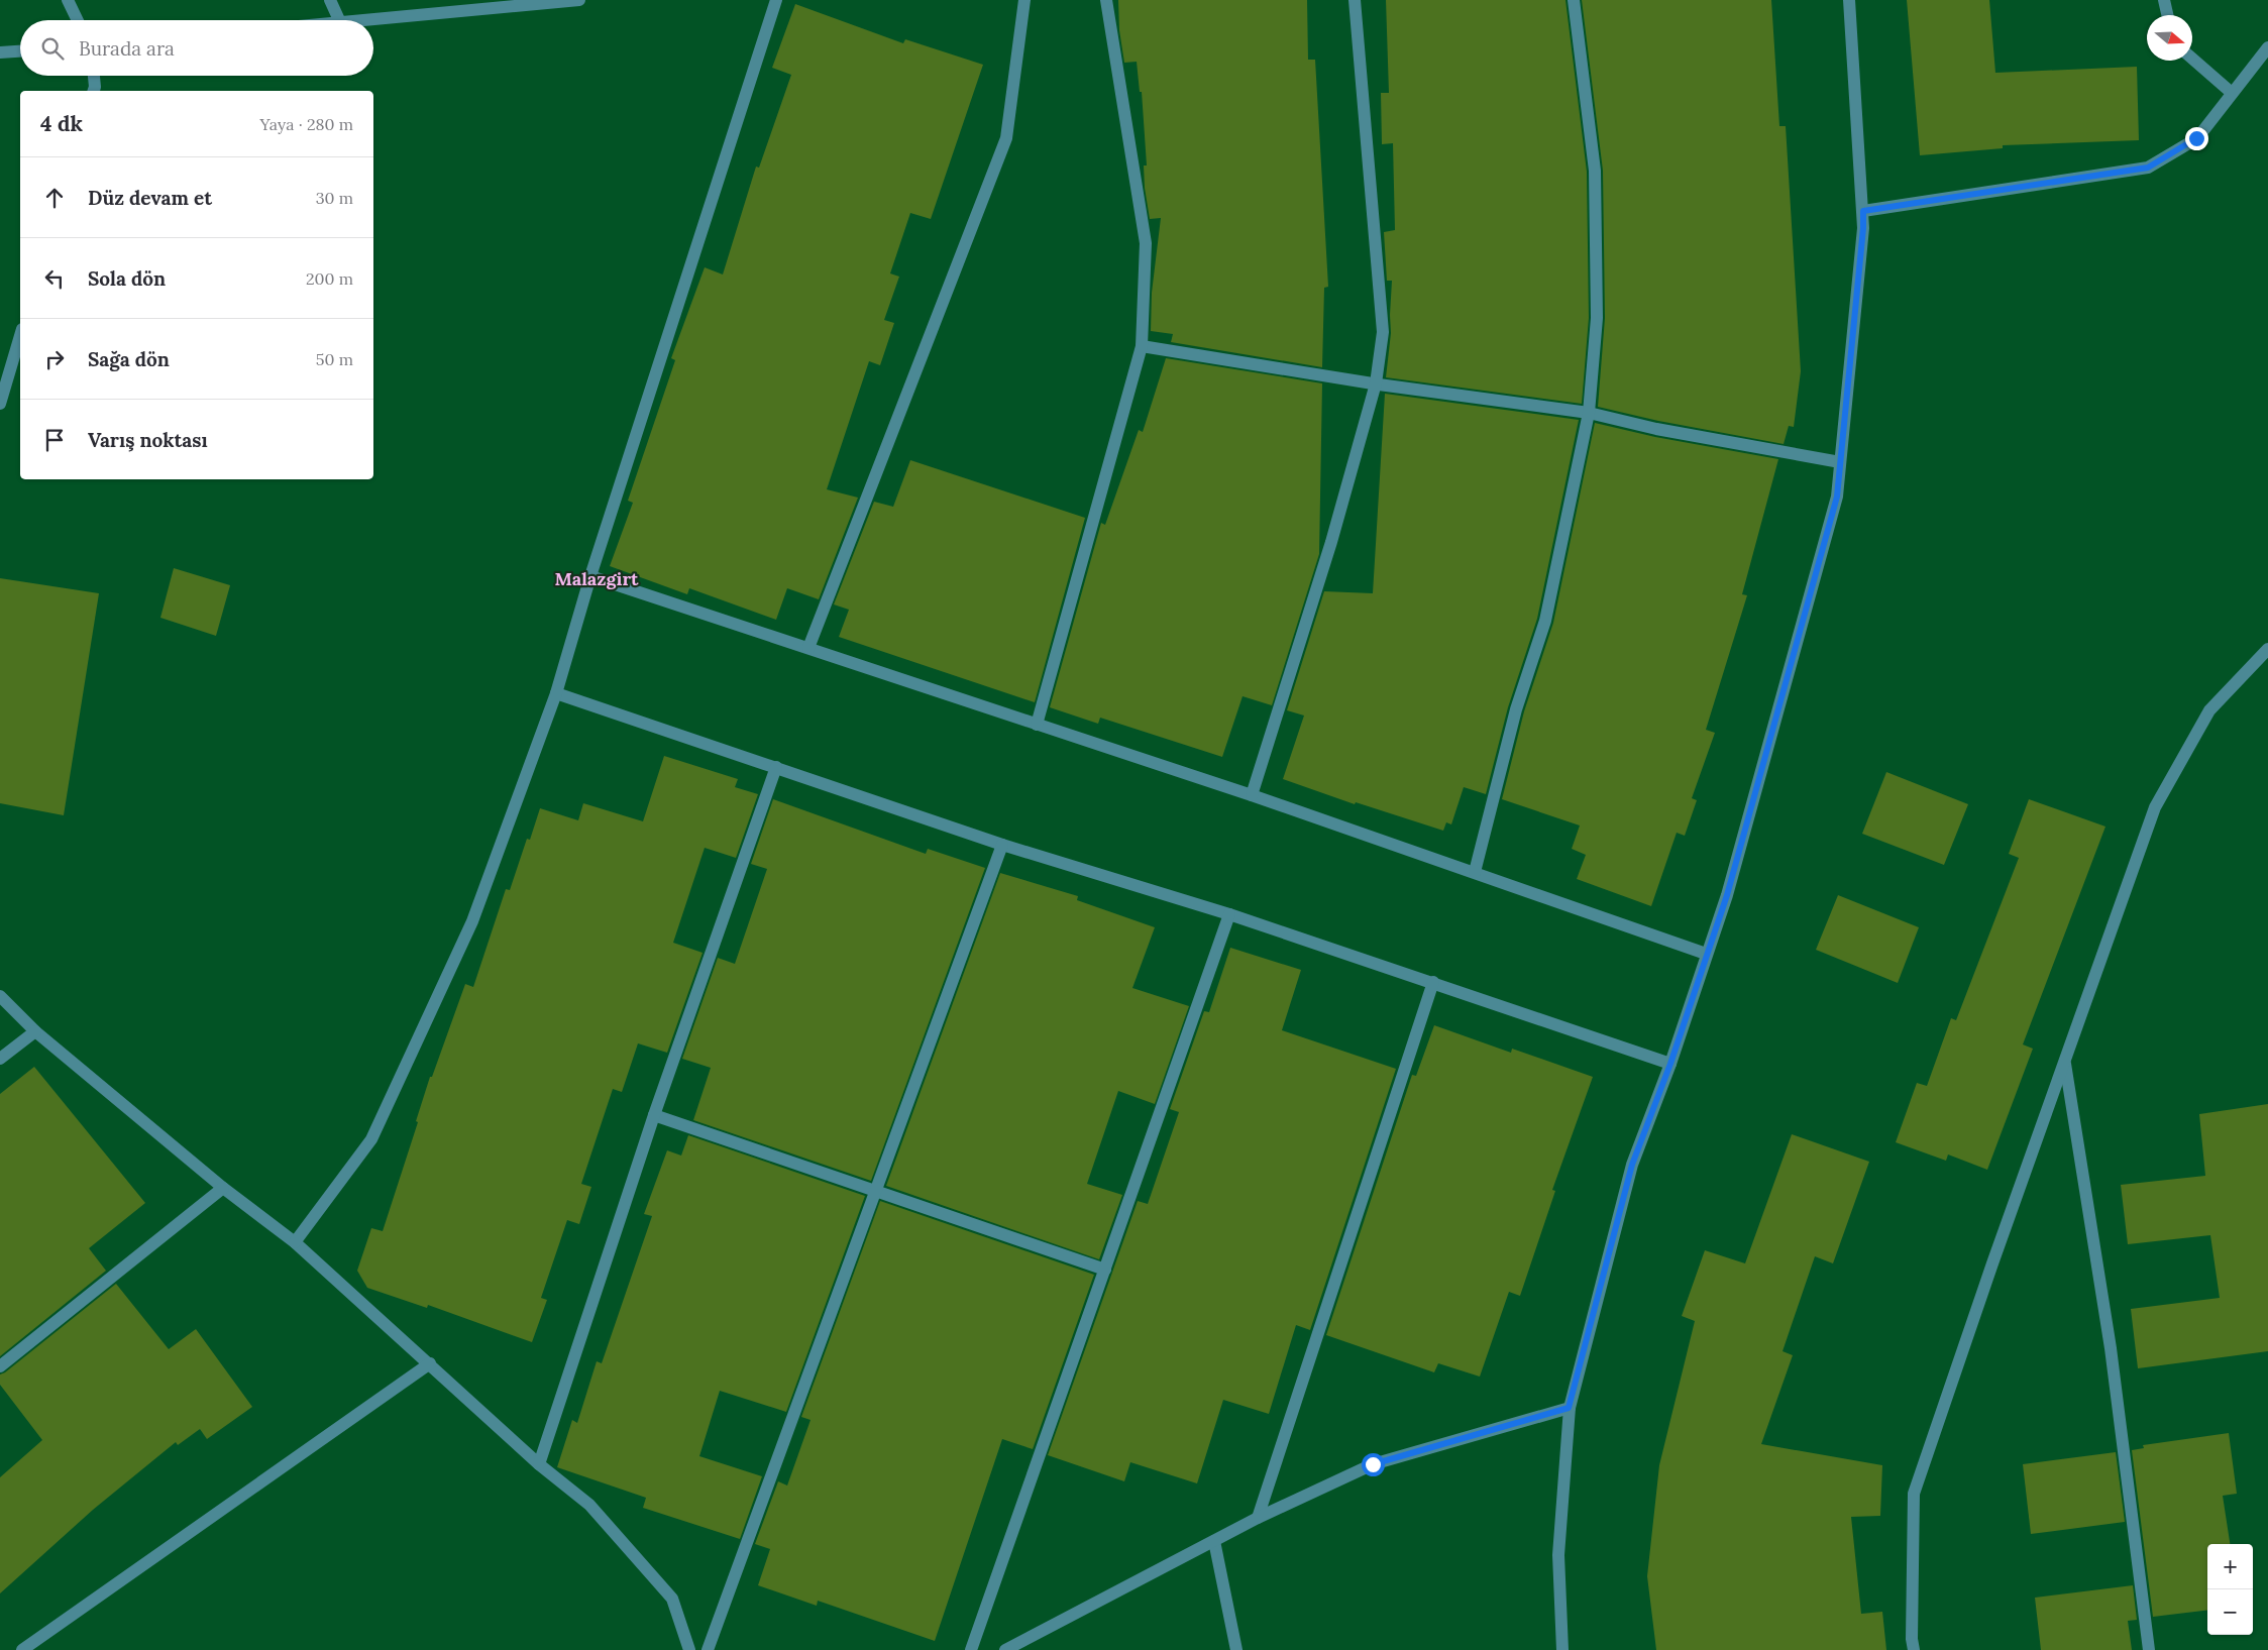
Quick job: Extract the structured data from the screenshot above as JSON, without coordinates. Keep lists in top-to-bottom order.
{
  "districts": ["Malazgirt"],
  "north": "right",
  "page": {
    "search": "Burada ara",
    "heading": ["4 dk", "Yaya · 280 m"],
    "list": [
      ["Düz devam et", "30 m"],
      ["Sola dön", "200 m"],
      ["Sağa dön", "50 m"],
      "Varış noktası"
    ],
    "map_buttons": ["+", "−"]
  }
}
